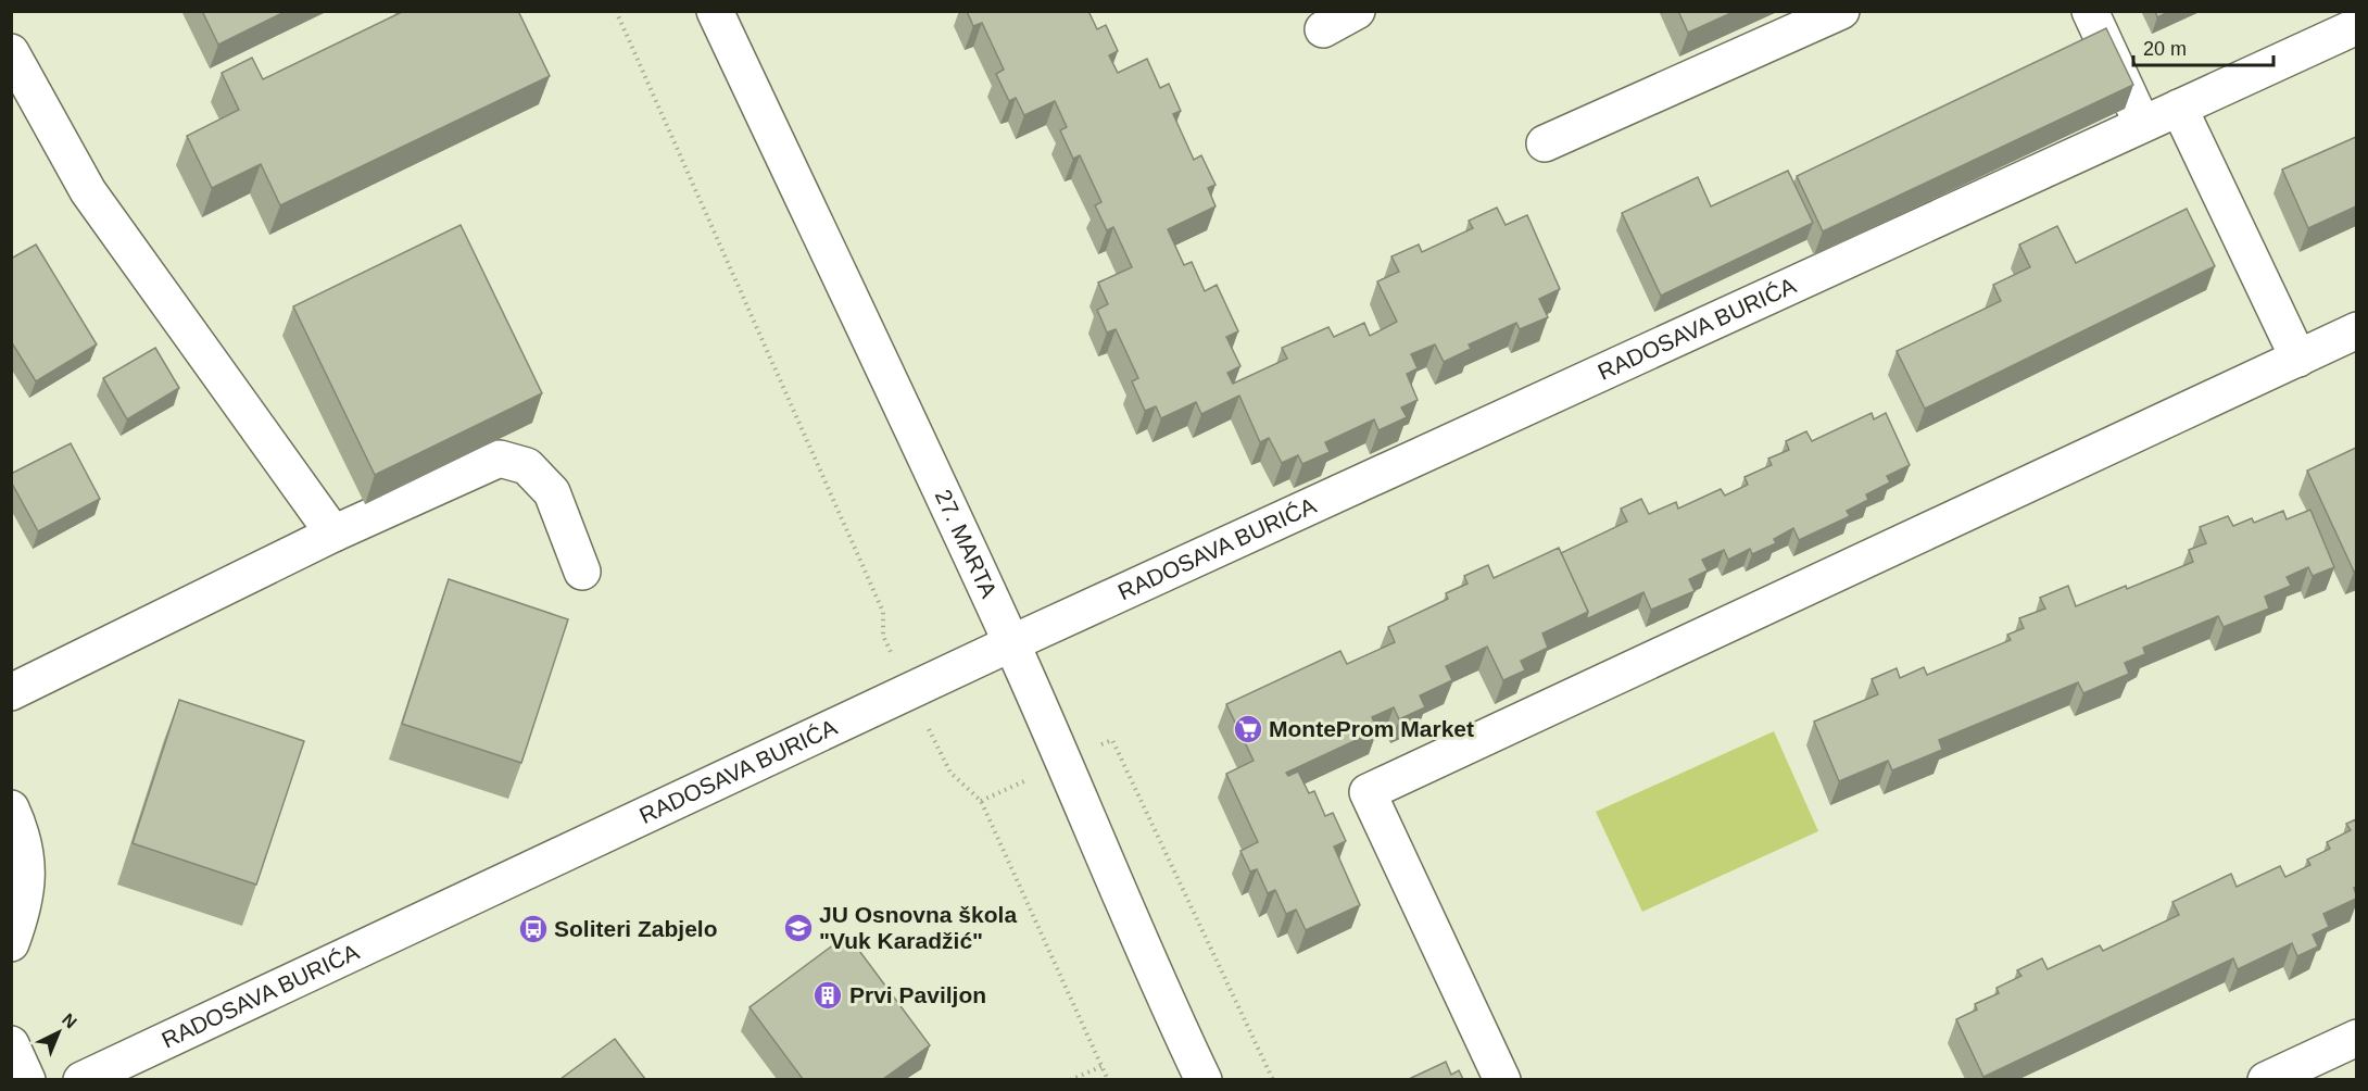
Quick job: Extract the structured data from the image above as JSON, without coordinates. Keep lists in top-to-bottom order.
{
  "streets": {
    "street": ["RADOSAVA BURIĆA", "27. MARTA"]
  },
  "crossings": [
    ["RADOSAVA BURIĆA", "27. MARTA"]
  ],
  "places": {
    "supermarket": ["MonteProm Market"],
    "school or university": ["JU Osnovna škola \"Vuk Karadžić\""],
    "bus stop": ["Soliteri Zabjelo"],
    "building": ["Prvi Paviljon"]
  },
  "scale_bar": "20 m",
  "north": "top right"
}
